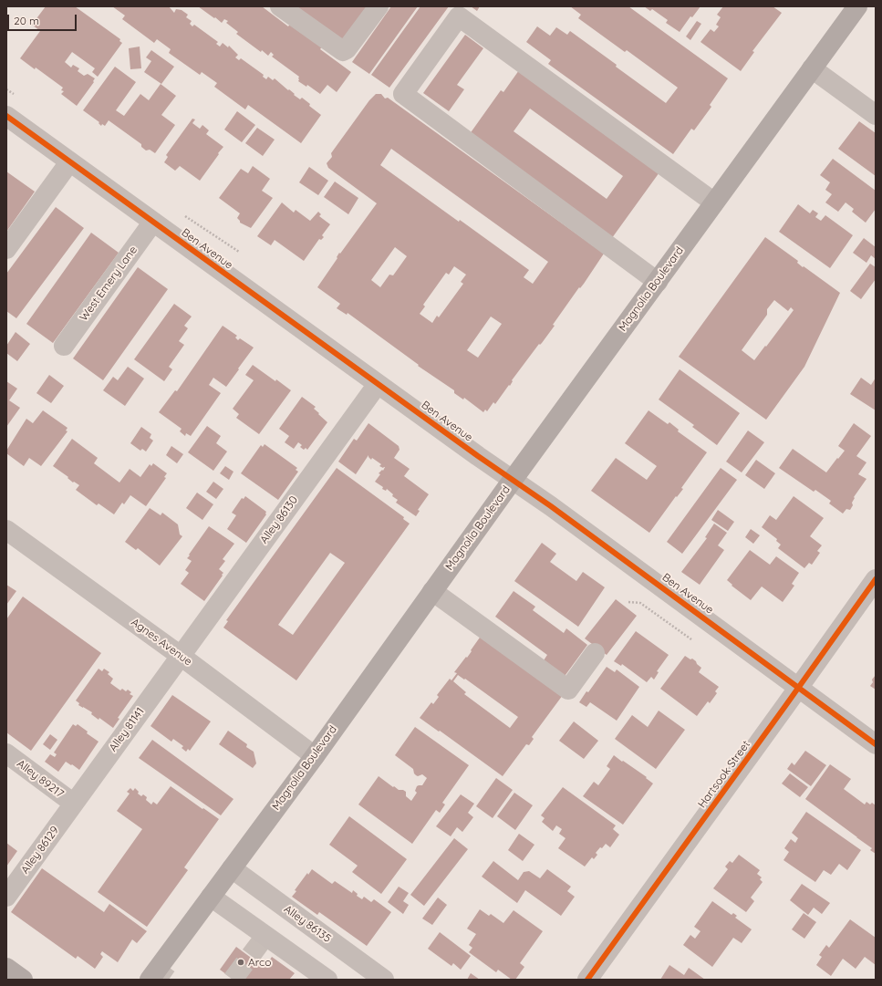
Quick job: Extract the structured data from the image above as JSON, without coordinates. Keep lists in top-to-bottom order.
{
  "streets": {
    "main road": ["Magnolia Boulevard"],
    "street": [
      "Ben Avenue",
      "West Emery Lane",
      "Alley 86130",
      "Agnes Avenue",
      "Alley 81141",
      "Hartsook Street",
      "Alley 89217",
      "Alley 86129",
      "Alley 86135"
    ]
  },
  "crossings": [
    ["Ben Avenue", "West Emery Lane"],
    ["Ben Avenue", "Magnolia Boulevard"],
    ["Ben Avenue", "Alley 86130"],
    ["Ben Avenue", "Hartsook Street"],
    ["Magnolia Boulevard", "Agnes Avenue"],
    ["Magnolia Boulevard", "Alley 86135"],
    ["Alley 86130", "Agnes Avenue"],
    ["Alley 86130", "Alley 81141"],
    ["Agnes Avenue", "Alley 81141"],
    ["Alley 81141", "Alley 89217"],
    ["Alley 81141", "Alley 86129"],
    ["Alley 89217", "Alley 86129"]
  ],
  "places": ["Arco"],
  "scale_bar": "20 m"
}
